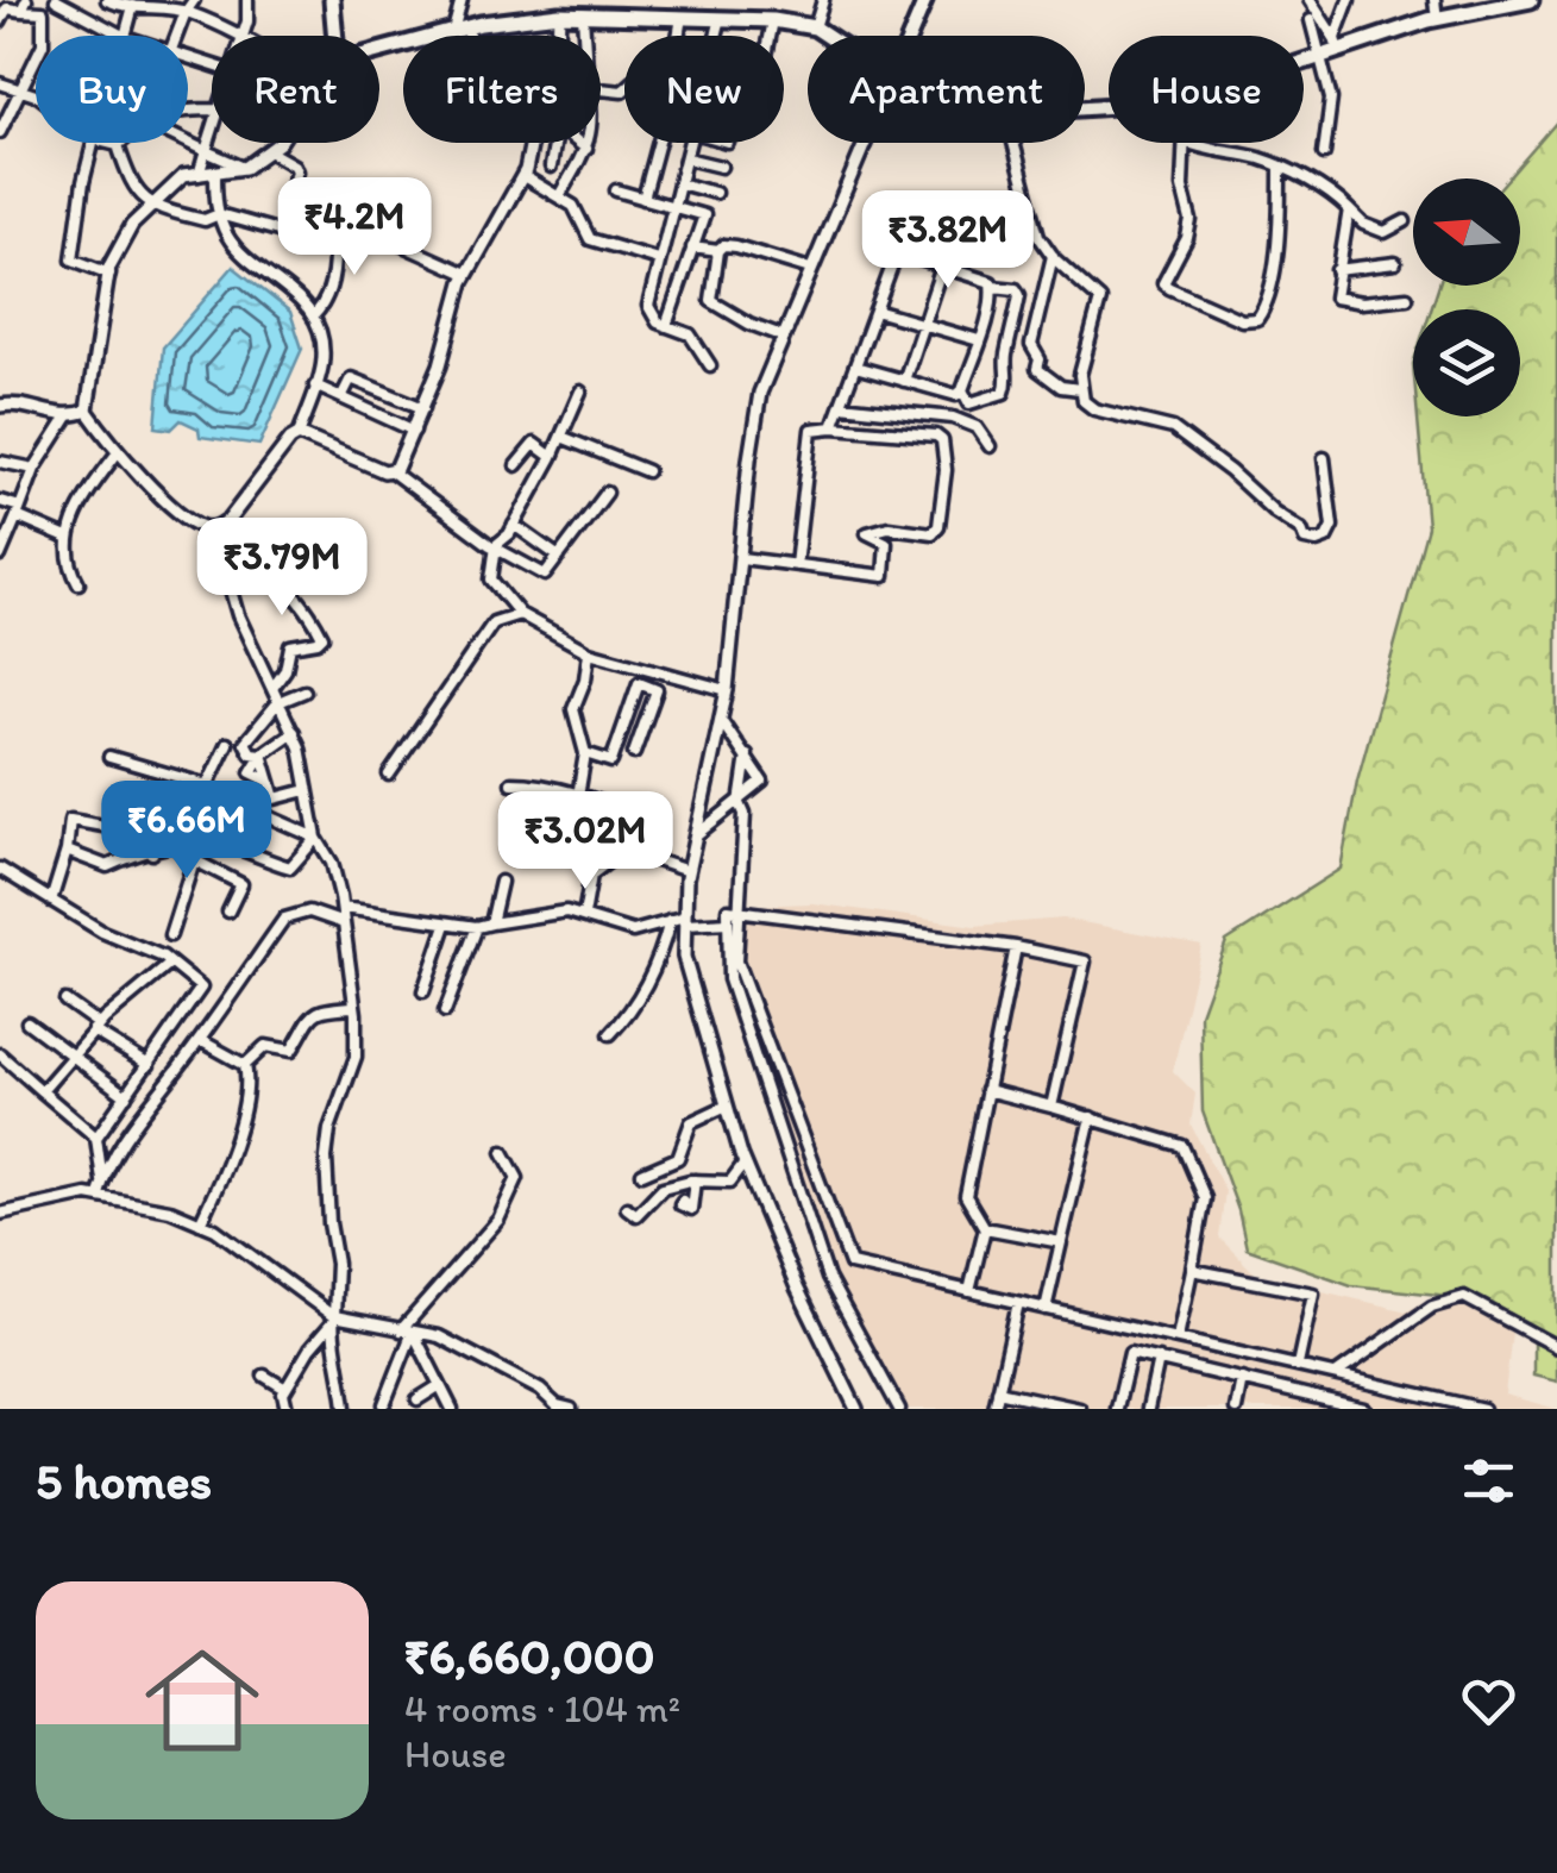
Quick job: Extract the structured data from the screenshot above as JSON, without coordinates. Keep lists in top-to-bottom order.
{
  "north": "left",
  "page": {
    "chip": [
      "Buy",
      "Rent",
      "Filters",
      "New",
      "Apartment",
      "House"
    ],
    "price": [
      "₹4.2M",
      "₹3.82M",
      "₹3.79M",
      "₹6.66M",
      "₹3.02M"
    ],
    "heading": "5 homes",
    "list": [
      {
        "name": "₹6,660,000",
        "note": "4 rooms · 104 m² · House"
      }
    ]
  }
}
